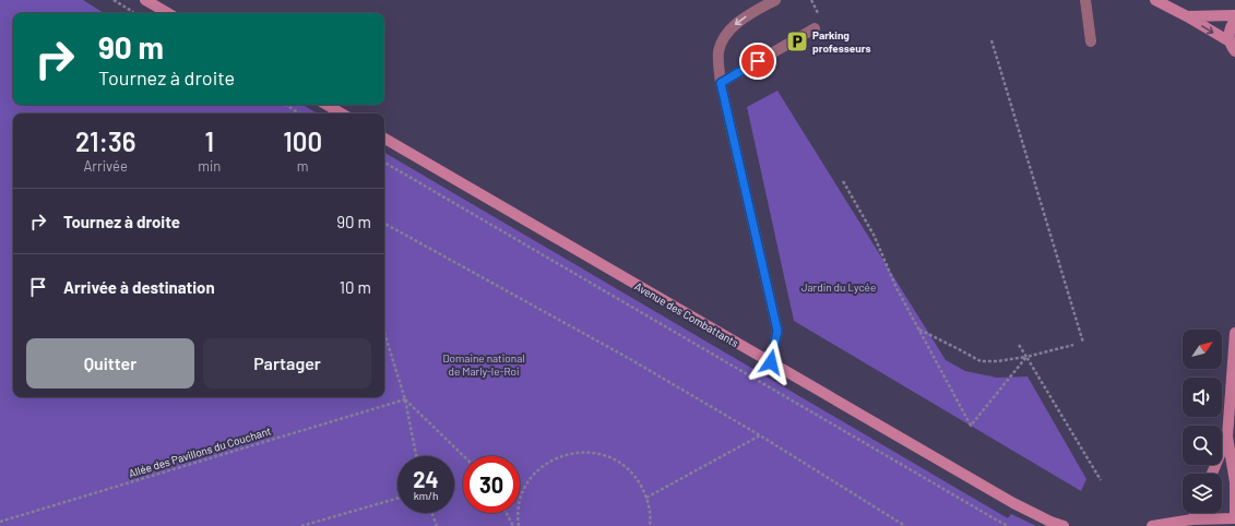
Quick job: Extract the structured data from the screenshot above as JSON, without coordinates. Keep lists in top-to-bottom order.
{
  "streets": {
    "main road": ["Avenue des Combattants"],
    "path": ["Allée des Pavillons du Couchant"]
  },
  "parks": ["Jardin du Lycée", "Domaine national de Marly-le-Roi"],
  "places": {
    "parking": ["Parking professeurs"]
  },
  "north": "top right",
  "page": {
    "turn": ["90 m", "Tournez à droite"],
    "eta": [
      "21:36",
      "Arrivée",
      "1",
      "min",
      "100",
      "m"
    ],
    "list": [
      {
        "name": "Tournez à droite",
        "value": "90 m"
      },
      {
        "name": "Arrivée à destination",
        "value": "10 m"
      }
    ],
    "buttons": ["Quitter", "Partager"],
    "speed": "24 km/h",
    "limit": "30"
  }
}
